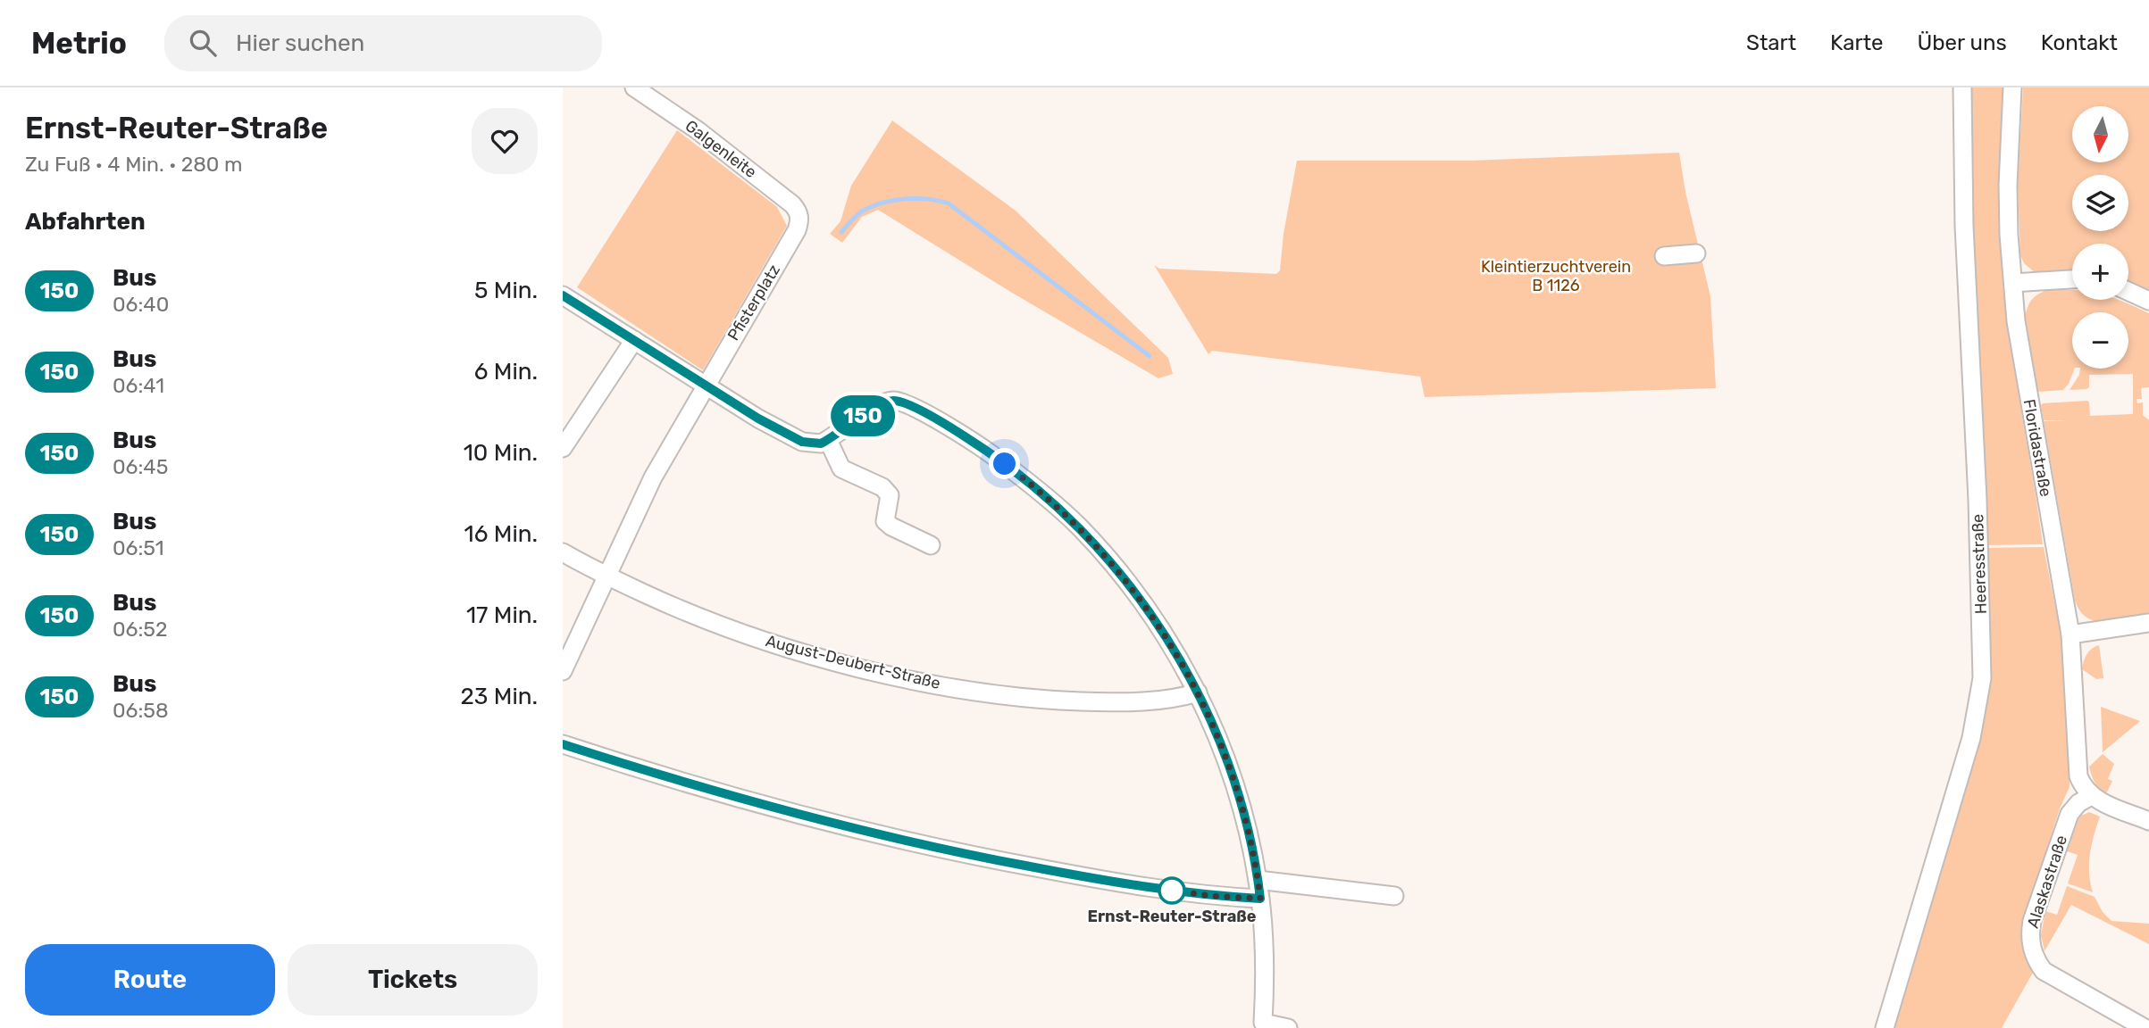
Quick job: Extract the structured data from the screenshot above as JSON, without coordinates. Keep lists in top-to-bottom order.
{
  "streets": {
    "street": [
      "Galgenleite",
      "Pfisterplatz",
      "Floridastraße",
      "Heeresstraße",
      "August-Deubert-Straße",
      "Alaskastraße"
    ]
  },
  "crossings": [
    ["Galgenleite", "Pfisterplatz"],
    ["Pfisterplatz", "August-Deubert-Straße"],
    ["Floridastraße", "Alaskastraße"]
  ],
  "parks": ["Kleintierzuchtverein B 1126"],
  "places": ["Ernst-Reuter-Straße"],
  "lines": ["bus line 150"],
  "north": "bottom",
  "page": {
    "header": "Metrio",
    "search": "Hier suchen",
    "nav": [
      "Start",
      "Karte",
      "Über uns",
      "Kontakt"
    ],
    "heading": [
      ["Ernst-Reuter-Straße", "Zu Fuß · 4 Min. · 280 m"],
      "Abfahrten"
    ],
    "on_map": "150",
    "map_buttons": ["+", "−"],
    "list": [
      {
        "mark": "150",
        "name": "Bus",
        "note": "06:40",
        "value": "5 Min."
      },
      {
        "mark": "150",
        "name": "Bus",
        "note": "06:41",
        "value": "6 Min."
      },
      {
        "mark": "150",
        "name": "Bus",
        "note": "06:45",
        "value": "10 Min."
      },
      {
        "mark": "150",
        "name": "Bus",
        "note": "06:51",
        "value": "16 Min."
      },
      {
        "mark": "150",
        "name": "Bus",
        "note": "06:52",
        "value": "17 Min."
      },
      {
        "mark": "150",
        "name": "Bus",
        "note": "06:58",
        "value": "23 Min."
      }
    ],
    "buttons": ["Route", "Tickets"]
  }
}
